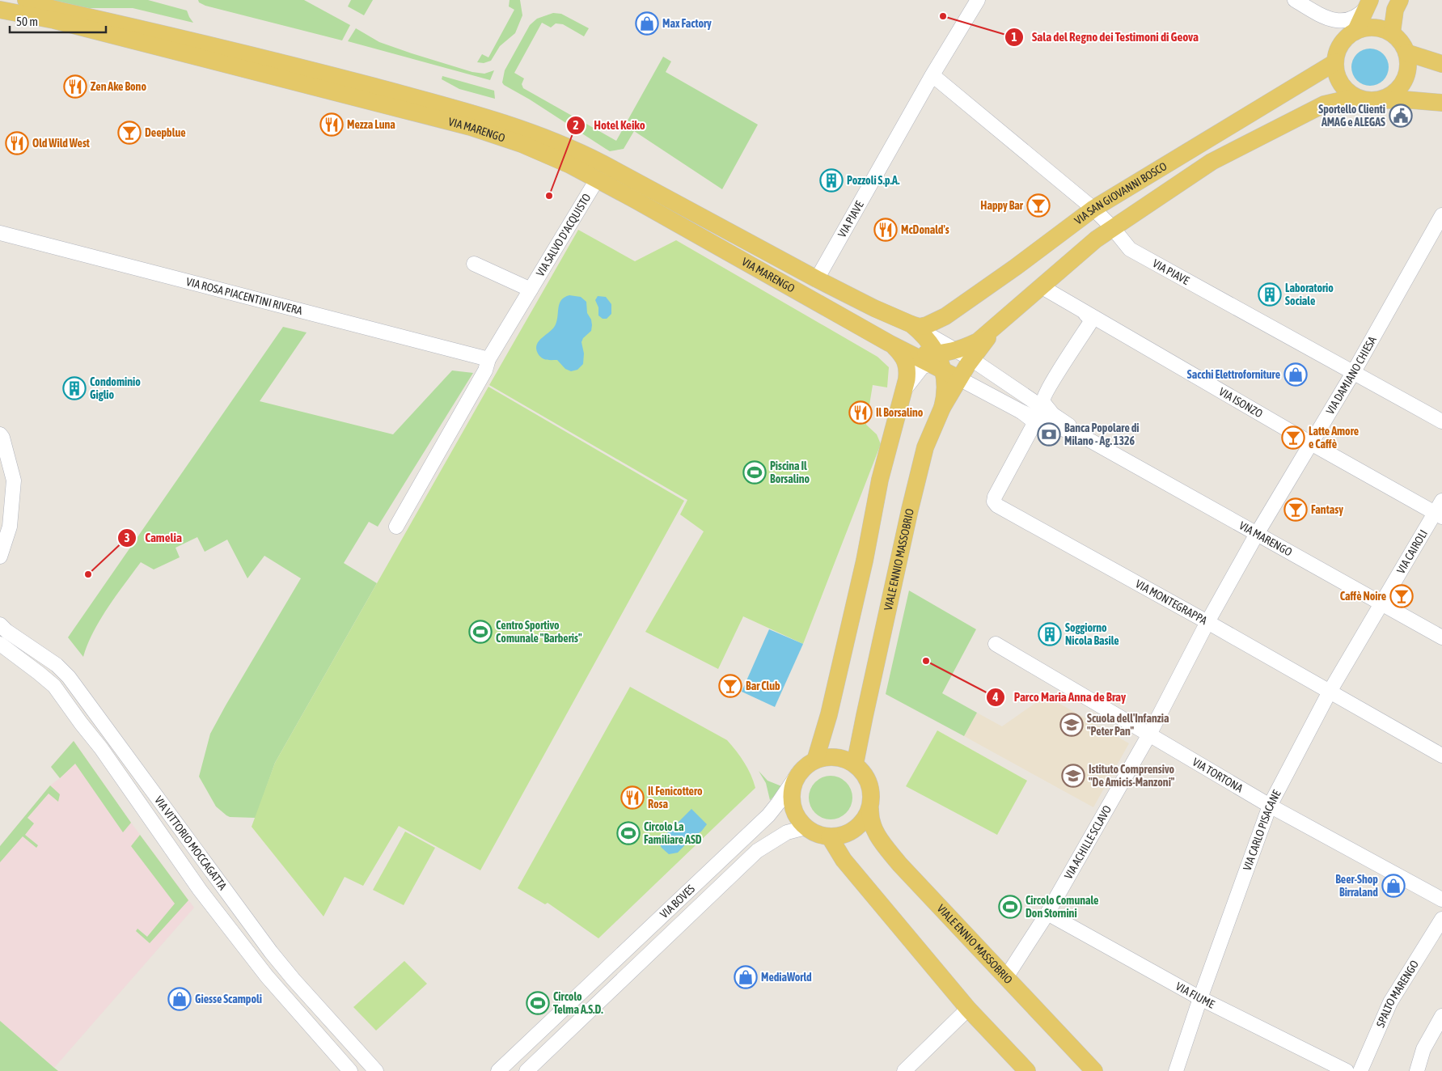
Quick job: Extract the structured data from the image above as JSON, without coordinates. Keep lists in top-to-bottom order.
{
  "streets": {
    "main road": ["VIA MARENGO", "VIA SAN GIOVANNI BOSCO", "VIALE ENNIO MASSOBRIO"],
    "street": [
      "VIA PIAVE",
      "VIA SALVO D'ACQUISTO",
      "VIA ROSA PIACENTINI RIVERA",
      "VIA DAMIANO CHIESA",
      "VIA ISONZO",
      "VIA CAIROLI",
      "VIA MONTEGRAPPA",
      "VIA TORTONA",
      "VIA CARLO PISACANE",
      "VIA ACHILLE SCLAVO",
      "VIA VITTORIO MOCCAGATTA",
      "VIA BOVES",
      "SPALTO MARENGO",
      "VIA FIUME"
    ]
  },
  "crossings": [
    ["VIA MARENGO", "VIA SALVO D'ACQUISTO"],
    ["VIA MARENGO", "VIA DAMIANO CHIESA"],
    ["VIA MARENGO", "VIA CAIROLI"],
    ["VIA MARENGO", "VIALE ENNIO MASSOBRIO"],
    ["VIA MARENGO", "VIA MONTEGRAPPA"],
    ["VIA MARENGO", "VIA CARLO PISACANE"],
    ["VIA MARENGO", "VIA ACHILLE SCLAVO"],
    ["VIA SAN GIOVANNI BOSCO", "VIA PIAVE"],
    ["VIA PIAVE", "VIA DAMIANO CHIESA"],
    ["VIA SALVO D'ACQUISTO", "VIA ROSA PIACENTINI RIVERA"],
    ["VIA DAMIANO CHIESA", "VIA ISONZO"],
    ["VIA DAMIANO CHIESA", "VIA ACHILLE SCLAVO"],
    ["VIA ISONZO", "VIA CAIROLI"],
    ["VIA CAIROLI", "VIA CARLO PISACANE"],
    ["VIALE ENNIO MASSOBRIO", "VIA ACHILLE SCLAVO"],
    ["VIALE ENNIO MASSOBRIO", "VIA BOVES"],
    ["VIA MONTEGRAPPA", "VIA CARLO PISACANE"],
    ["VIA MONTEGRAPPA", "VIA ACHILLE SCLAVO"],
    ["VIA TORTONA", "VIA CARLO PISACANE"],
    ["VIA TORTONA", "VIA ACHILLE SCLAVO"],
    ["VIA CARLO PISACANE", "VIA FIUME"],
    ["VIA ACHILLE SCLAVO", "VIA FIUME"]
  ],
  "places": {
    "other": [
      "Sala del Regno dei Testimoni di Geova",
      "Hotel Keiko",
      "Camelia",
      "Parco Maria Anna de Bray"
    ],
    "shop": [
      "Max Factory",
      "Sacchi Elettroforniture",
      "Beer-Shop Birraland",
      "MediaWorld",
      "Giesse Scampoli"
    ],
    "restaurant": [
      "Zen Ake Bono",
      "Mezza Luna",
      "Old Wild West",
      "McDonald's",
      "Il Borsalino",
      "Il Fenicottero Rosa"
    ],
    "public building": ["Sportello Clienti AMAG e ALEGAS"],
    "bar": [
      "Deepblue",
      "Happy Bar",
      "Latte Amore e Caffè",
      "Fantasy",
      "Caffè Noire",
      "Bar Club"
    ],
    "building": [
      "Pozzoli S.p.A.",
      "Laboratorio Sociale",
      "Condominio Giglio",
      "Soggiorno Nicola Basile"
    ],
    "bank": ["Banca Popolare di Milano - Ag. 1326"],
    "sports": [
      "Piscina Il Borsalino",
      "Centro Sportivo Comunale \"Barberis\"",
      "Circolo La Familiare ASD",
      "Circolo Comunale Don Stornini",
      "Circolo Telma A.S.D."
    ],
    "school or university": ["Scuola dell'Infanzia \"Peter Pan\"", "Istituto Comprensivo \"De Amicis-Manzoni\""]
  },
  "scale_bar": "50 m"
}
